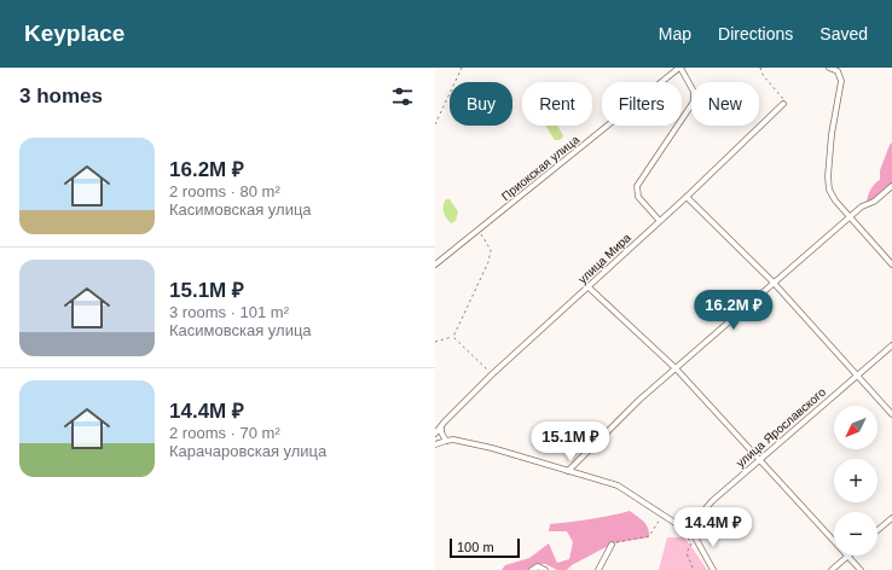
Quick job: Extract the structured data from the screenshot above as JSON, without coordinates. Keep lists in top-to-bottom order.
{
  "streets": {
    "street": ["Приокская улица", "улица Мира", "улица Ярославского"]
  },
  "scale_bar": "100 m",
  "north": "bottom left",
  "page": {
    "header": "Keyplace",
    "nav": ["Map", "Directions", "Saved"],
    "heading": "3 homes",
    "chip": [
      "Buy",
      "Rent",
      "Filters",
      "New"
    ],
    "list": [
      {
        "name": "16.2M ₽",
        "note": "2 rooms · 80 m² · Касимовская улица"
      },
      {
        "name": "15.1M ₽",
        "note": "3 rooms · 101 m² · Касимовская улица"
      },
      {
        "name": "14.4M ₽",
        "note": "2 rooms · 70 m² · Карачаровская улица"
      }
    ],
    "price": ["16.2M ₽", "15.1M ₽", "14.4M ₽"],
    "map_buttons": ["+", "−"],
    "scale": "100 m"
  }
}
